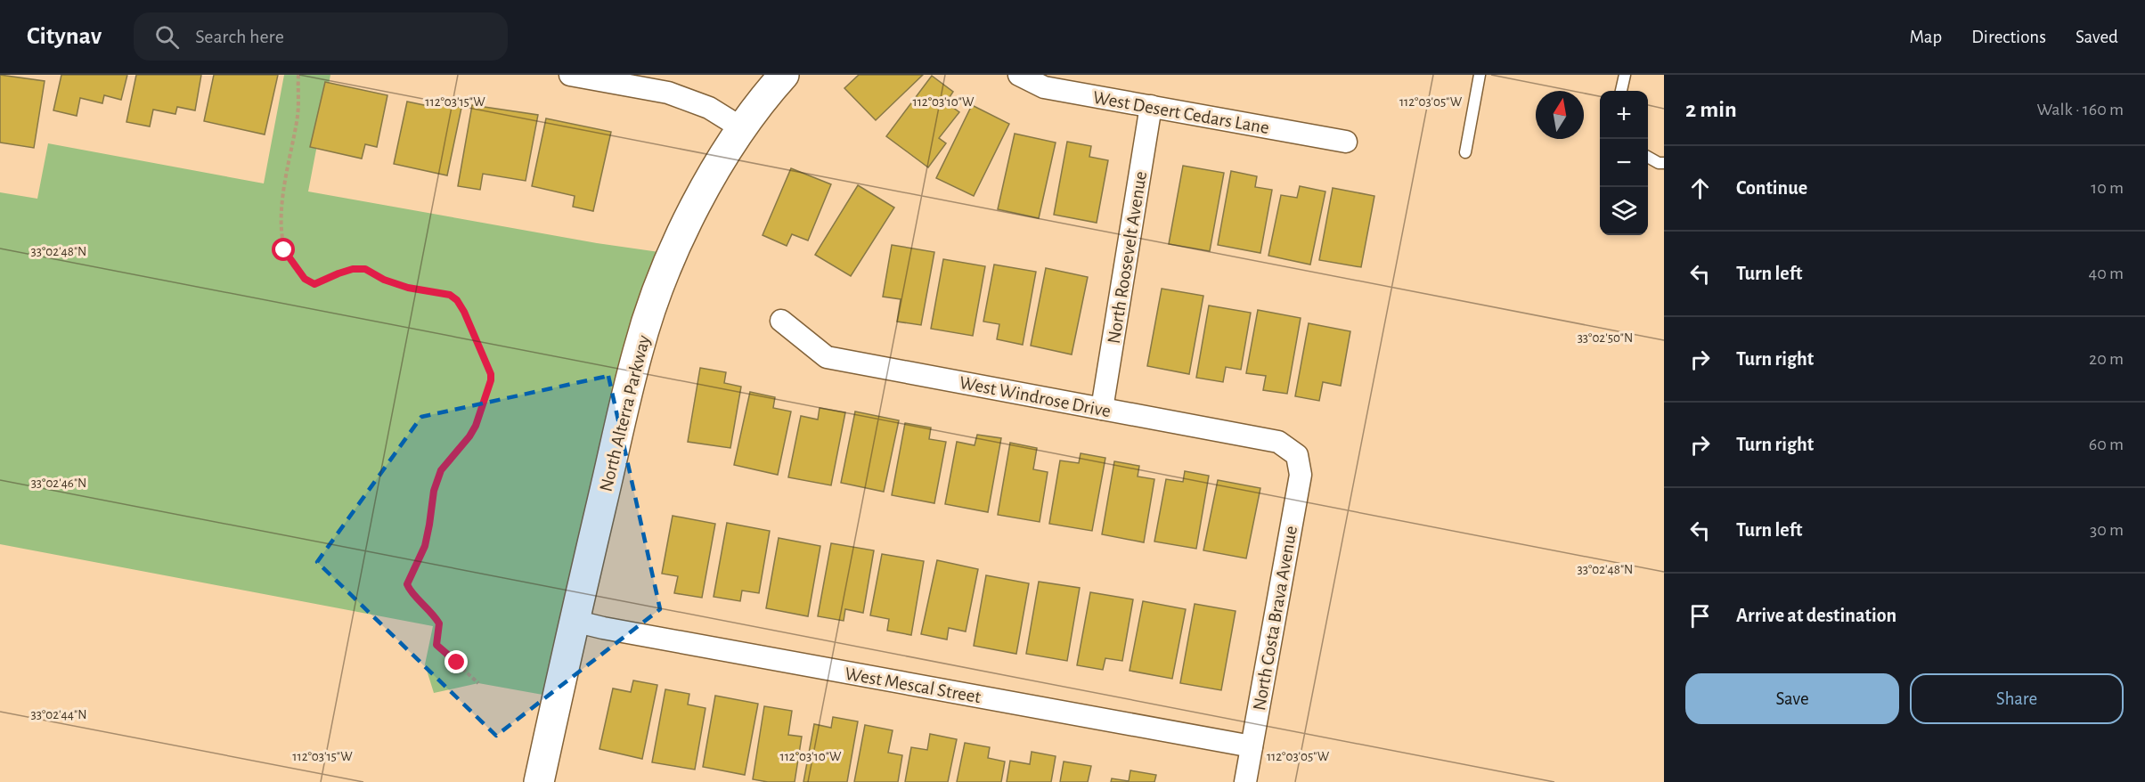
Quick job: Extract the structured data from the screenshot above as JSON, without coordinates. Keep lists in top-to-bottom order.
{
  "streets": {
    "street": [
      "West Desert Cedars Lane",
      "North Roosevelt Avenue",
      "West Windrose Drive",
      "North Alterra Parkway",
      "North Costa Brava Avenue",
      "West Mescal Street"
    ]
  },
  "crossings": [
    ["West Desert Cedars Lane", "North Roosevelt Avenue"],
    ["North Roosevelt Avenue", "West Windrose Drive"],
    ["West Windrose Drive", "North Costa Brava Avenue"],
    ["North Alterra Parkway", "West Mescal Street"],
    ["North Costa Brava Avenue", "West Mescal Street"]
  ],
  "north": "top",
  "page": {
    "header": "Citynav",
    "search": "Search here",
    "nav": ["Map", "Directions", "Saved"],
    "heading": ["2 min", "Walk · 160 m"],
    "map_buttons": ["+", "−"],
    "list": [
      ["Continue", "10 m"],
      ["Turn left", "40 m"],
      ["Turn right", "20 m"],
      ["Turn right", "60 m"],
      ["Turn left", "30 m"],
      "Arrive at destination"
    ],
    "buttons": ["Save", "Share"]
  },
  "coordinates": [
    "112°03'15\"W",
    "112°03'10\"W",
    "112°03'05\"W",
    "33°02'48\"N",
    "33°02'50\"N",
    "33°02'46\"N",
    "33°02'44\"N"
  ]
}
